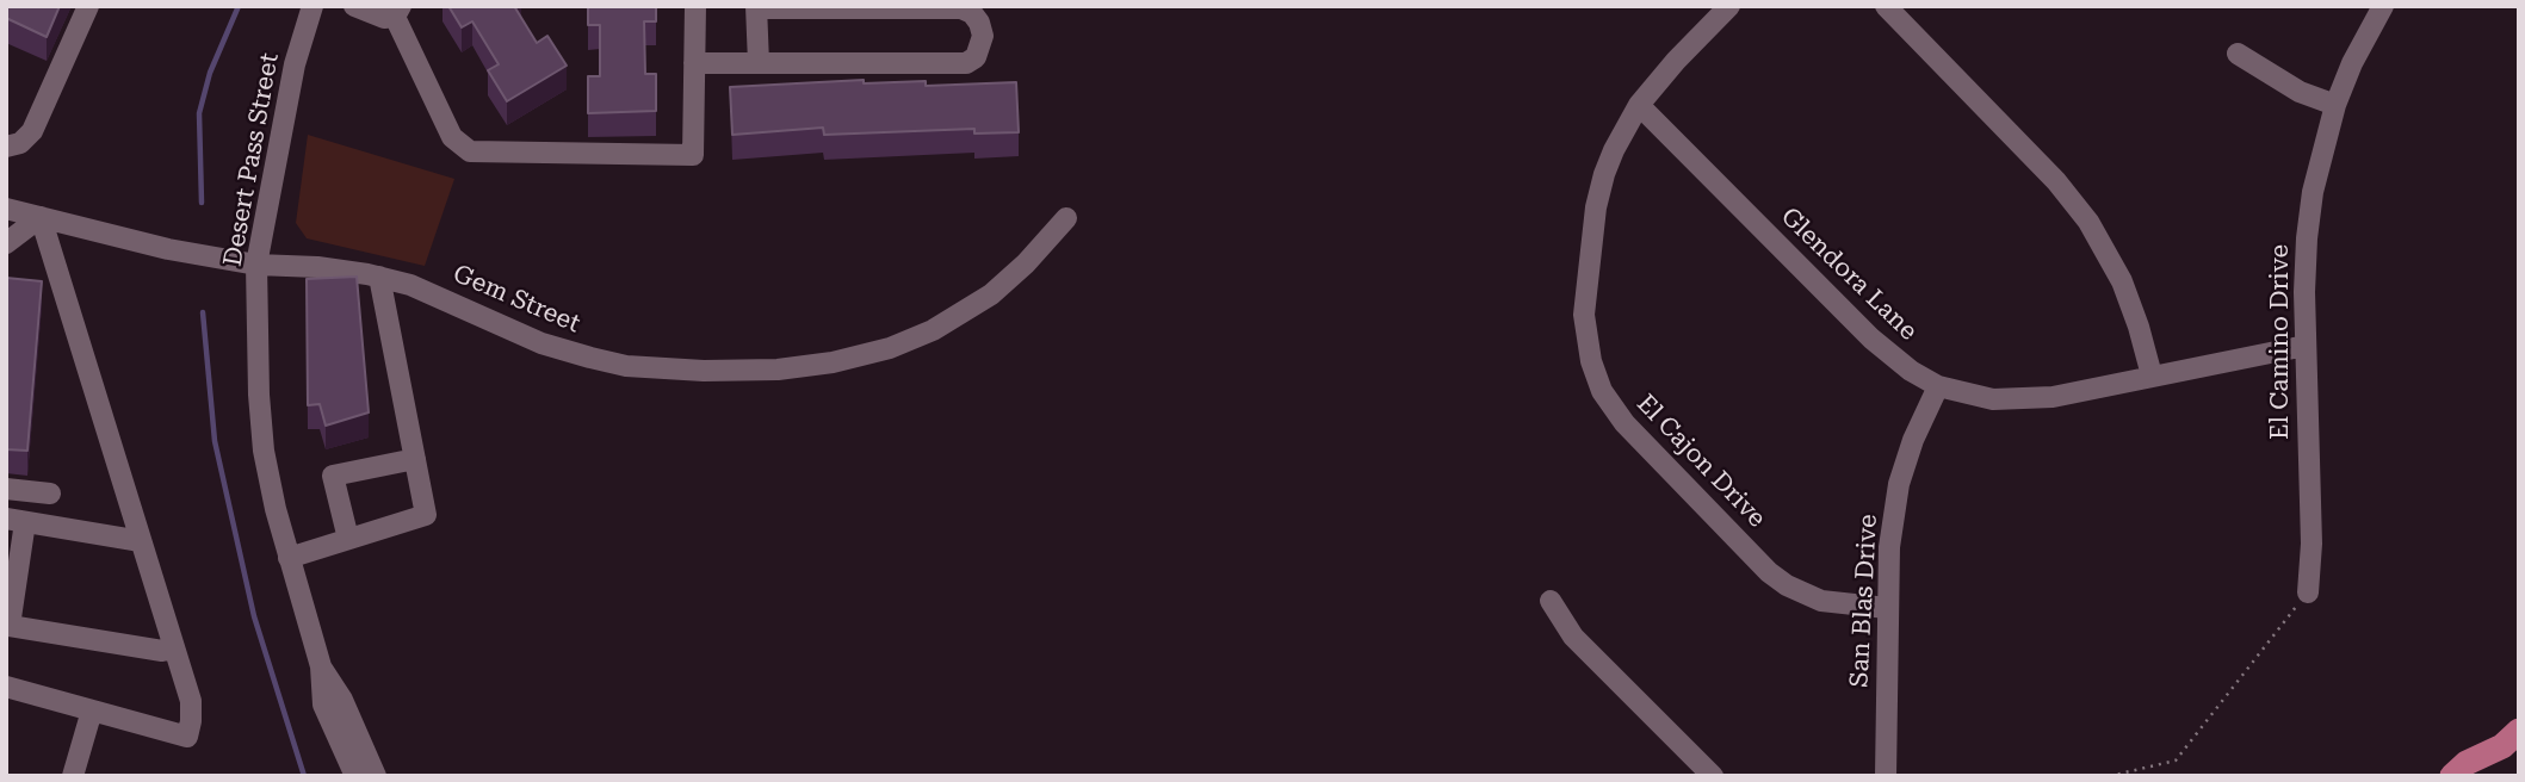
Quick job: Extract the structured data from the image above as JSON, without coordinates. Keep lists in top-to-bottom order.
{
  "streets": {
    "street": [
      "Desert Pass Street",
      "Glendora Lane",
      "Gem Street",
      "El Camino Drive",
      "El Cajon Drive",
      "San Blas Drive"
    ]
  },
  "crossings": [
    ["Desert Pass Street", "Gem Street"],
    ["Glendora Lane", "El Camino Drive"],
    ["Glendora Lane", "El Cajon Drive"],
    ["Glendora Lane", "San Blas Drive"],
    ["El Cajon Drive", "San Blas Drive"]
  ]
}
